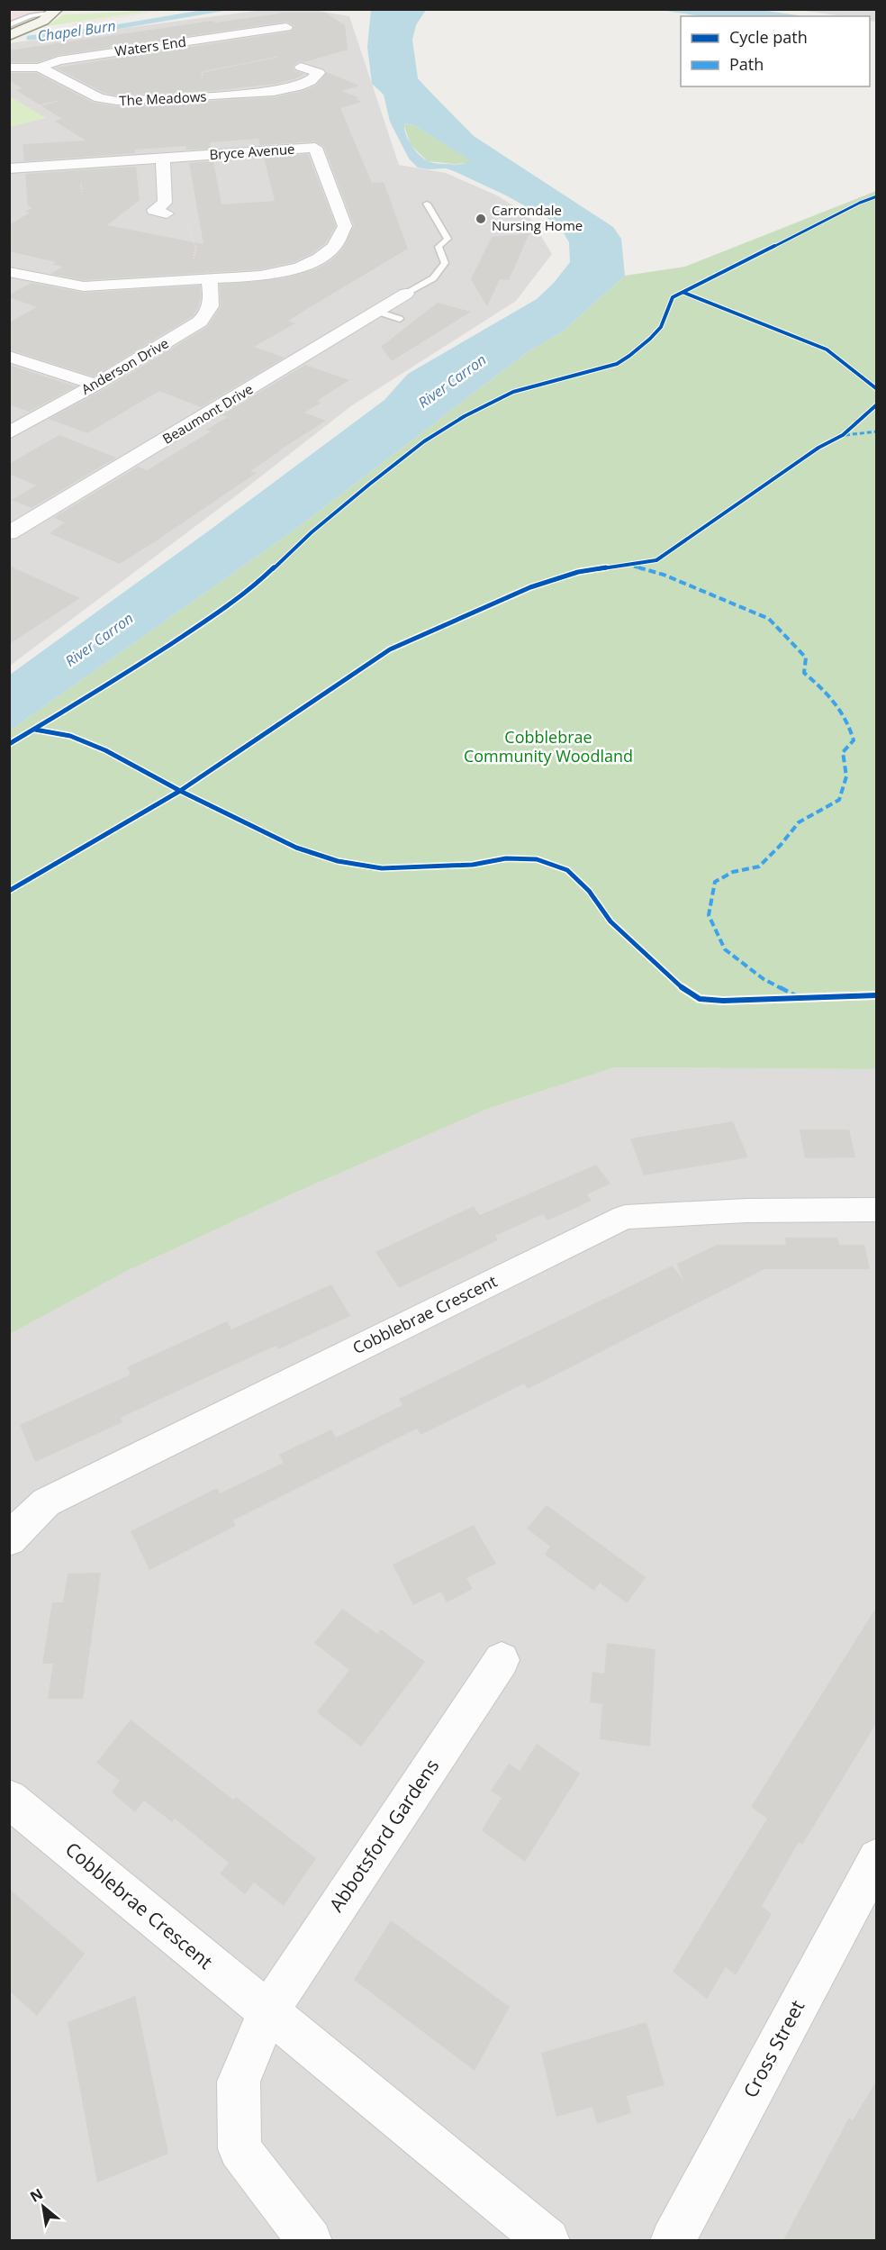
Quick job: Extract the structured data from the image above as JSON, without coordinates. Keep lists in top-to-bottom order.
{
  "streets": {
    "street": [
      "Waters End",
      "The Meadows",
      "Bryce Avenue",
      "Anderson Drive",
      "Beaumont Drive",
      "Cobblebrae Crescent",
      "Abbotsford Gardens",
      "Cross Street"
    ]
  },
  "crossings": [
    ["Waters End", "The Meadows"],
    ["Bryce Avenue", "Anderson Drive"],
    ["Cobblebrae Crescent", "Abbotsford Gardens"]
  ],
  "water": ["Chapel Burn", "River Carron"],
  "parks": ["Cobblebrae Community Woodland"],
  "places": ["Carrondale Nursing Home"],
  "legend": ["Cycle path", "Path"],
  "north": "top left"
}
